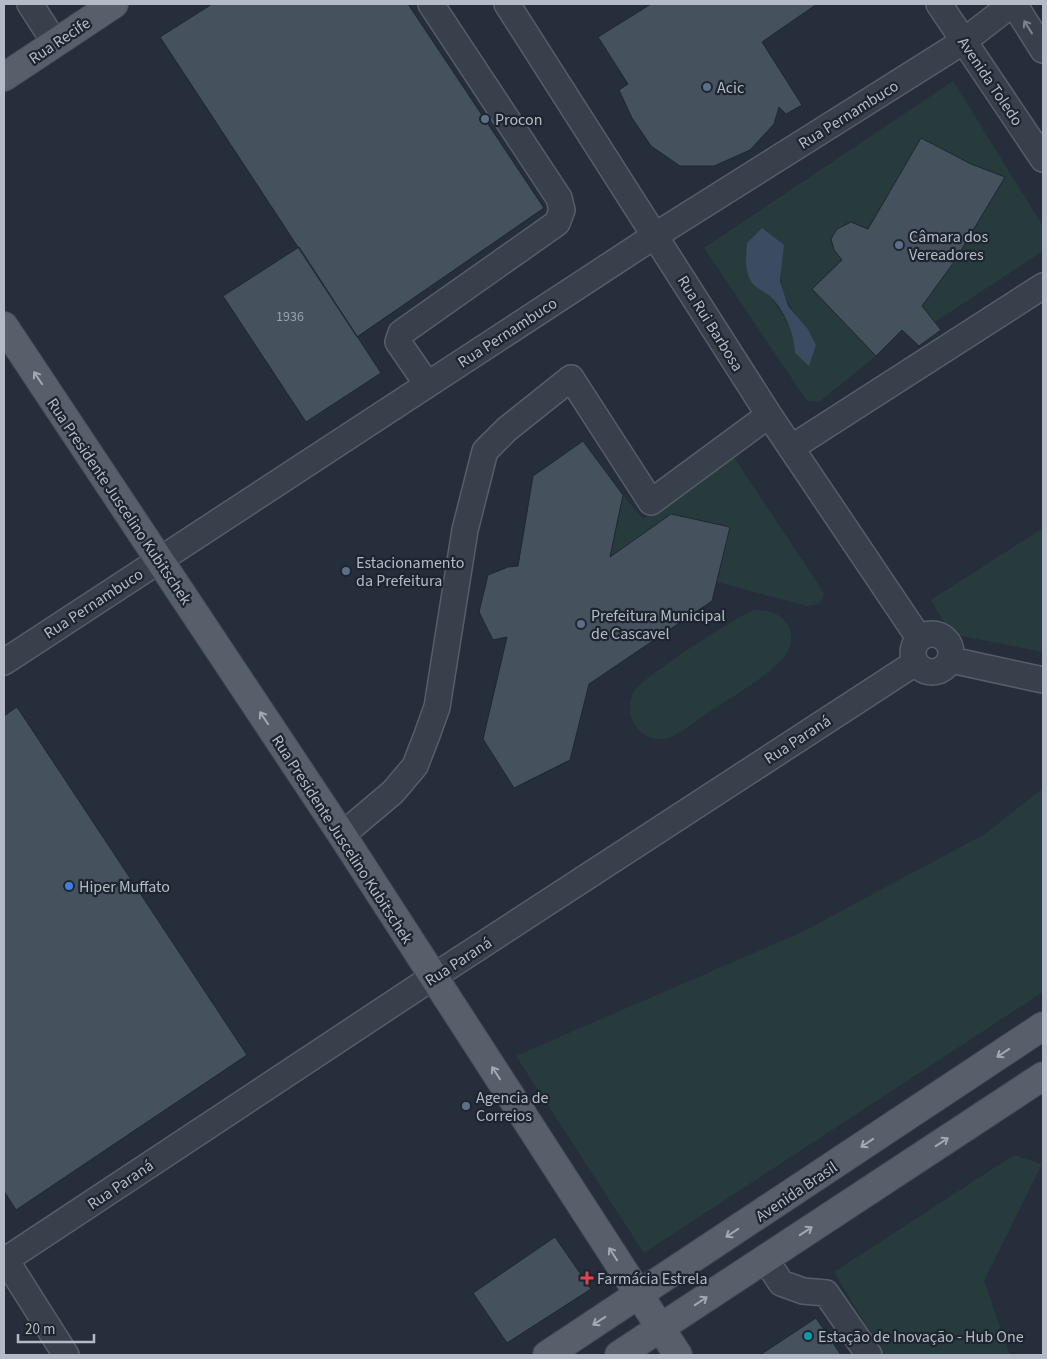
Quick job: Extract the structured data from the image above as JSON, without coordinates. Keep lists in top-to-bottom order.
{
  "streets": {
    "main road": ["Rua Recife", "Rua Presidente Juscelino Kubitschek", "Avenida Brasil"],
    "street": [
      "Avenida Toledo",
      "Rua Pernambuco",
      "Rua Rui Barbosa",
      "Rua Paraná"
    ]
  },
  "crossings": [
    ["Avenida Toledo", "Rua Pernambuco"],
    ["Rua Pernambuco", "Rua Rui Barbosa"],
    ["Rua Pernambuco", "Rua Presidente Juscelino Kubitschek"],
    ["Rua Rui Barbosa", "Rua Paraná"],
    ["Rua Presidente Juscelino Kubitschek", "Rua Paraná"],
    ["Rua Presidente Juscelino Kubitschek", "Avenida Brasil"]
  ],
  "one_way": ["Rua Presidente Juscelino Kubitschek"],
  "places": {
    "other": [
      "Acic",
      "Procon",
      "Câmara dos Vereadores",
      "Estacionamento da Prefeitura",
      "Prefeitura Municipal de Cascavel",
      "Hiper Muffato",
      "Agencia de Correios",
      "Estação de Inovação - Hub One"
    ],
    "health": ["Farmácia Estrela"]
  },
  "house_numbers": ["1936"],
  "scale_bar": "20 m"
}
